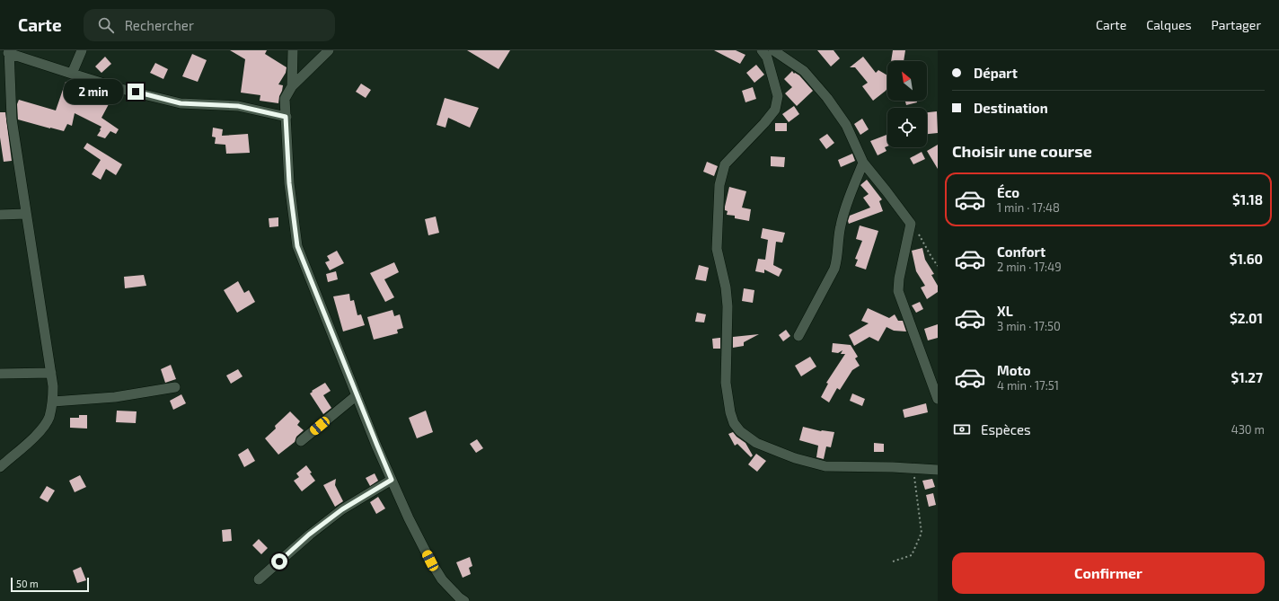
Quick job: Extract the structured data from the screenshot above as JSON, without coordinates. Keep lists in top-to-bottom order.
{
  "scale_bar": "50 m",
  "north": "top left",
  "page": {
    "header": "Carte",
    "search": "Rechercher",
    "nav": ["Carte", "Calques", "Partager"],
    "banner": ["Départ", "Destination"],
    "bubble": "2 min",
    "heading": "Choisir une course",
    "list": [
      {
        "name": "Éco",
        "note": "1 min · 17:48",
        "value": "$1.18"
      },
      {
        "name": "Confort",
        "note": "2 min · 17:49",
        "value": "$1.60"
      },
      {
        "name": "XL",
        "note": "3 min · 17:50",
        "value": "$2.01"
      },
      {
        "name": "Moto",
        "note": "4 min · 17:51",
        "value": "$1.27"
      }
    ],
    "pay": ["Espèces", "430 m"],
    "buttons": "Confirmer",
    "scale": "50 m"
  }
}
